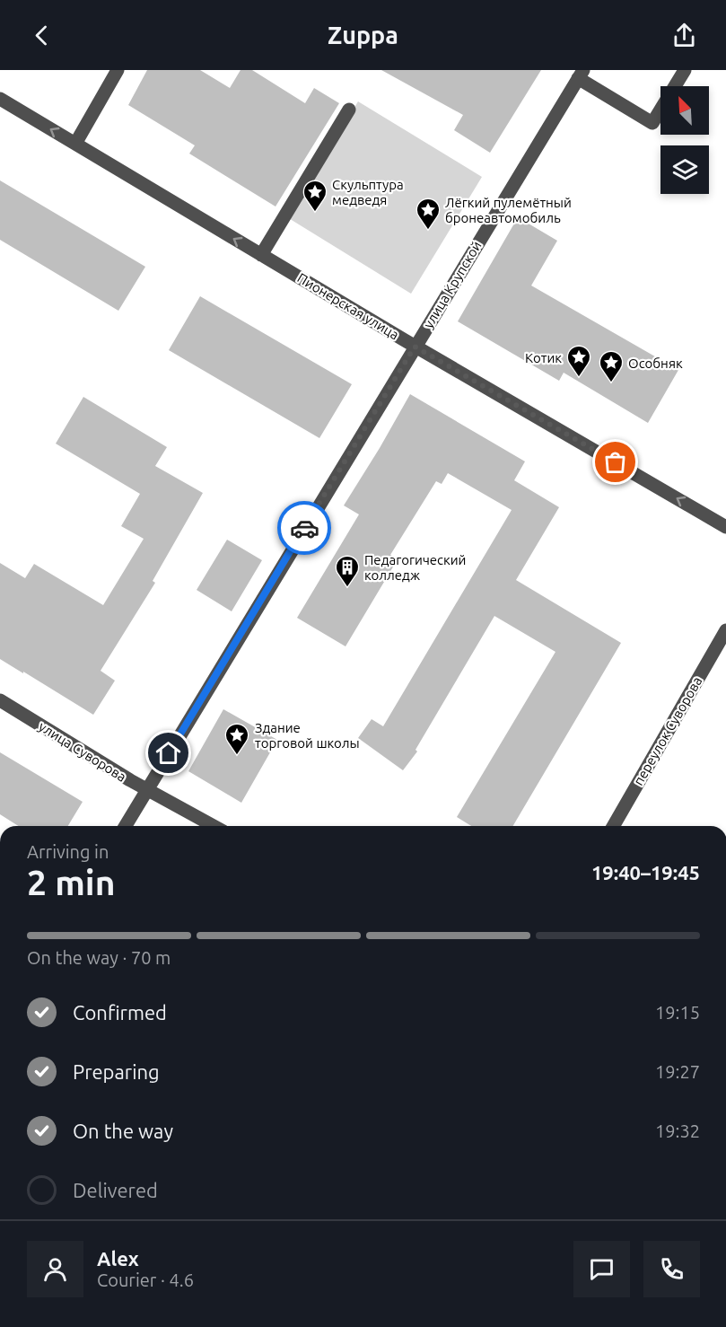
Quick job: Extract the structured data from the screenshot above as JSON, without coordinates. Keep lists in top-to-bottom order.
{
  "streets": {
    "street": [
      "улица Крупской",
      "Пионерская улица",
      "переулок Суворова",
      "улица Суворова"
    ]
  },
  "crossings": [
    ["улица Крупской", "Пионерская улица"],
    ["улица Крупской", "улица Суворова"]
  ],
  "one_way": ["Пионерская улица"],
  "places": {
    "place": [
      "Скульптура медведя",
      "Лёгкий пулемётный бронеавтомобиль",
      "Котик",
      "Особняк",
      "Здание торговой школы"
    ],
    "building": ["Педагогический колледж"]
  },
  "north": "top left",
  "page": {
    "header": "Zuppa",
    "heading": ["2 min", "Arriving in", "19:40–19:45"],
    "panel": ["Alex", "Courier · 4.6"],
    "bar": "On the way · 70 m",
    "list": [
      ["Confirmed", "19:15"],
      ["Preparing", "19:27"],
      ["On the way", "19:32"],
      "Delivered"
    ]
  }
}
